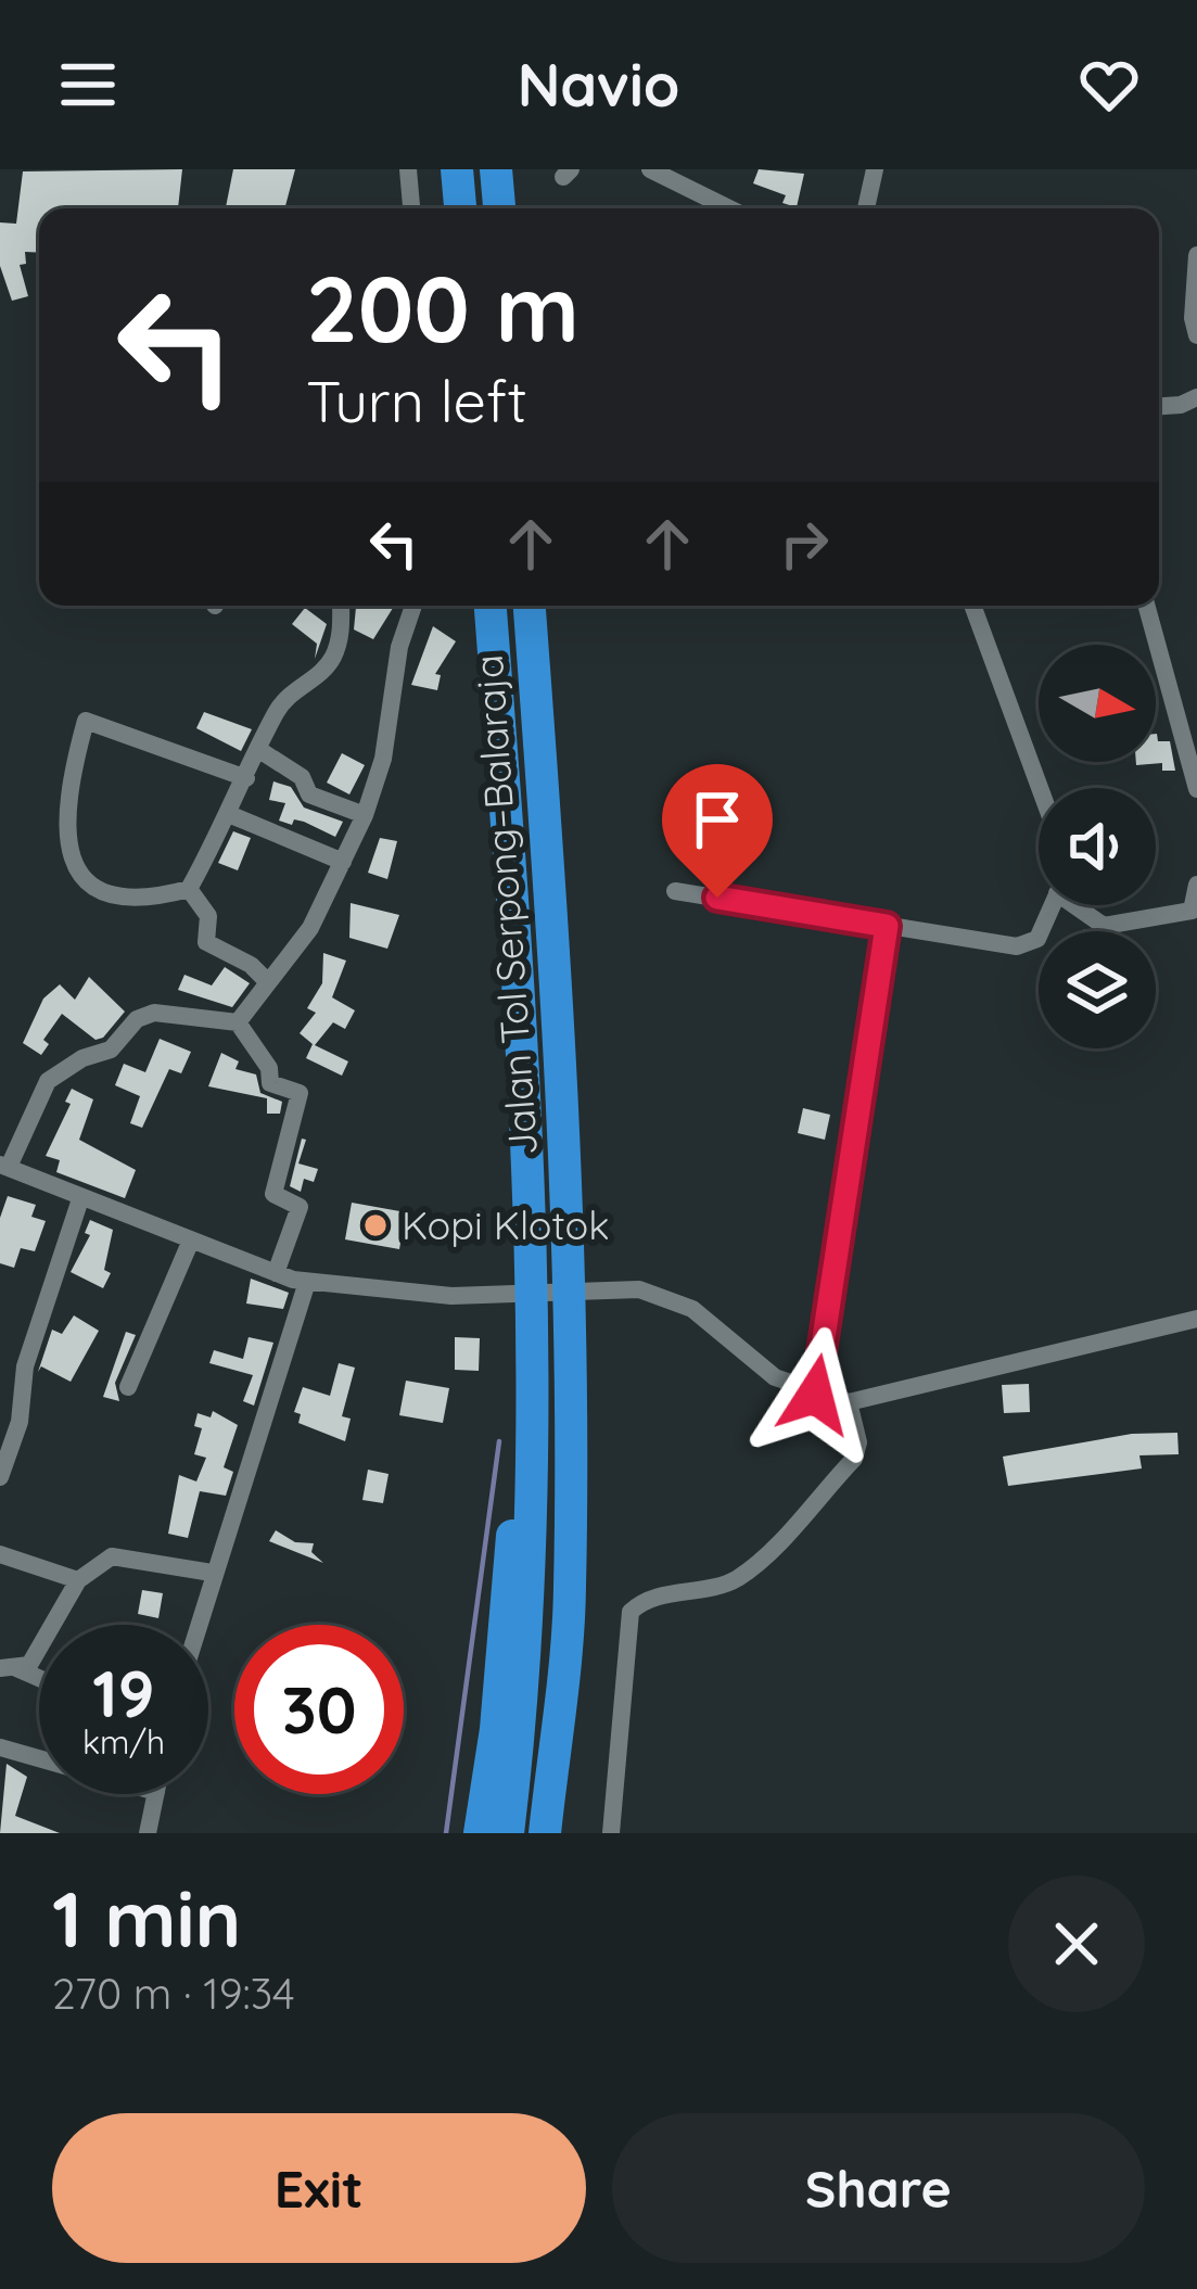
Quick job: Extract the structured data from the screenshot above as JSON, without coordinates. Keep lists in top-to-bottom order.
{
  "streets": {
    "highway": ["Jalan Tol Serpong–Balaraja"]
  },
  "places": ["Kopi Klotok"],
  "north": "right",
  "page": {
    "header": "Navio",
    "turn": ["200 m", "Turn left"],
    "speed": "19 km/h",
    "limit": "30",
    "heading": ["1 min", "270 m · 19:34"],
    "buttons": ["Exit", "Share"]
  }
}
